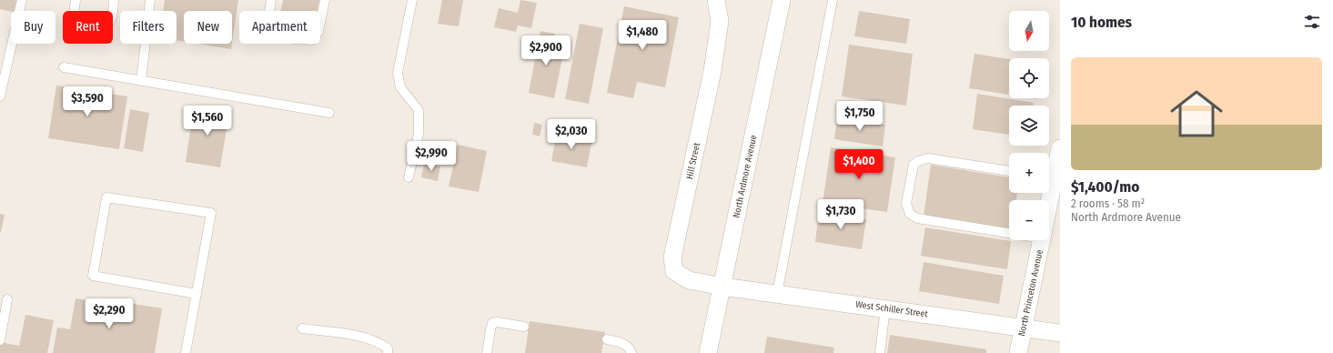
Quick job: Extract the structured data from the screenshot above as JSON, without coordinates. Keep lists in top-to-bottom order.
{
  "streets": {
    "street": [
      "Hill Street",
      "North Ardmore Avenue",
      "North Princeton Avenue",
      "West Schiller Street"
    ]
  },
  "crossings": [
    ["Hill Street", "North Ardmore Avenue"],
    ["Hill Street", "West Schiller Street"],
    ["North Ardmore Avenue", "West Schiller Street"],
    ["North Princeton Avenue", "West Schiller Street"]
  ],
  "north": "bottom",
  "page": {
    "heading": "10 homes",
    "map_buttons": ["+", "−"],
    "chip": [
      "Buy",
      "Rent",
      "Filters",
      "New",
      "Apartment"
    ],
    "price": [
      "$1,480",
      "$2,900",
      "$3,590",
      "$1,750",
      "$1,560",
      "$2,030",
      "$2,990",
      "$1,400",
      "$1,730",
      "$2,290"
    ],
    "list": [
      {
        "name": "$1,400/mo",
        "note": "2 rooms · 58 m² · North Ardmore Avenue"
      }
    ]
  }
}
